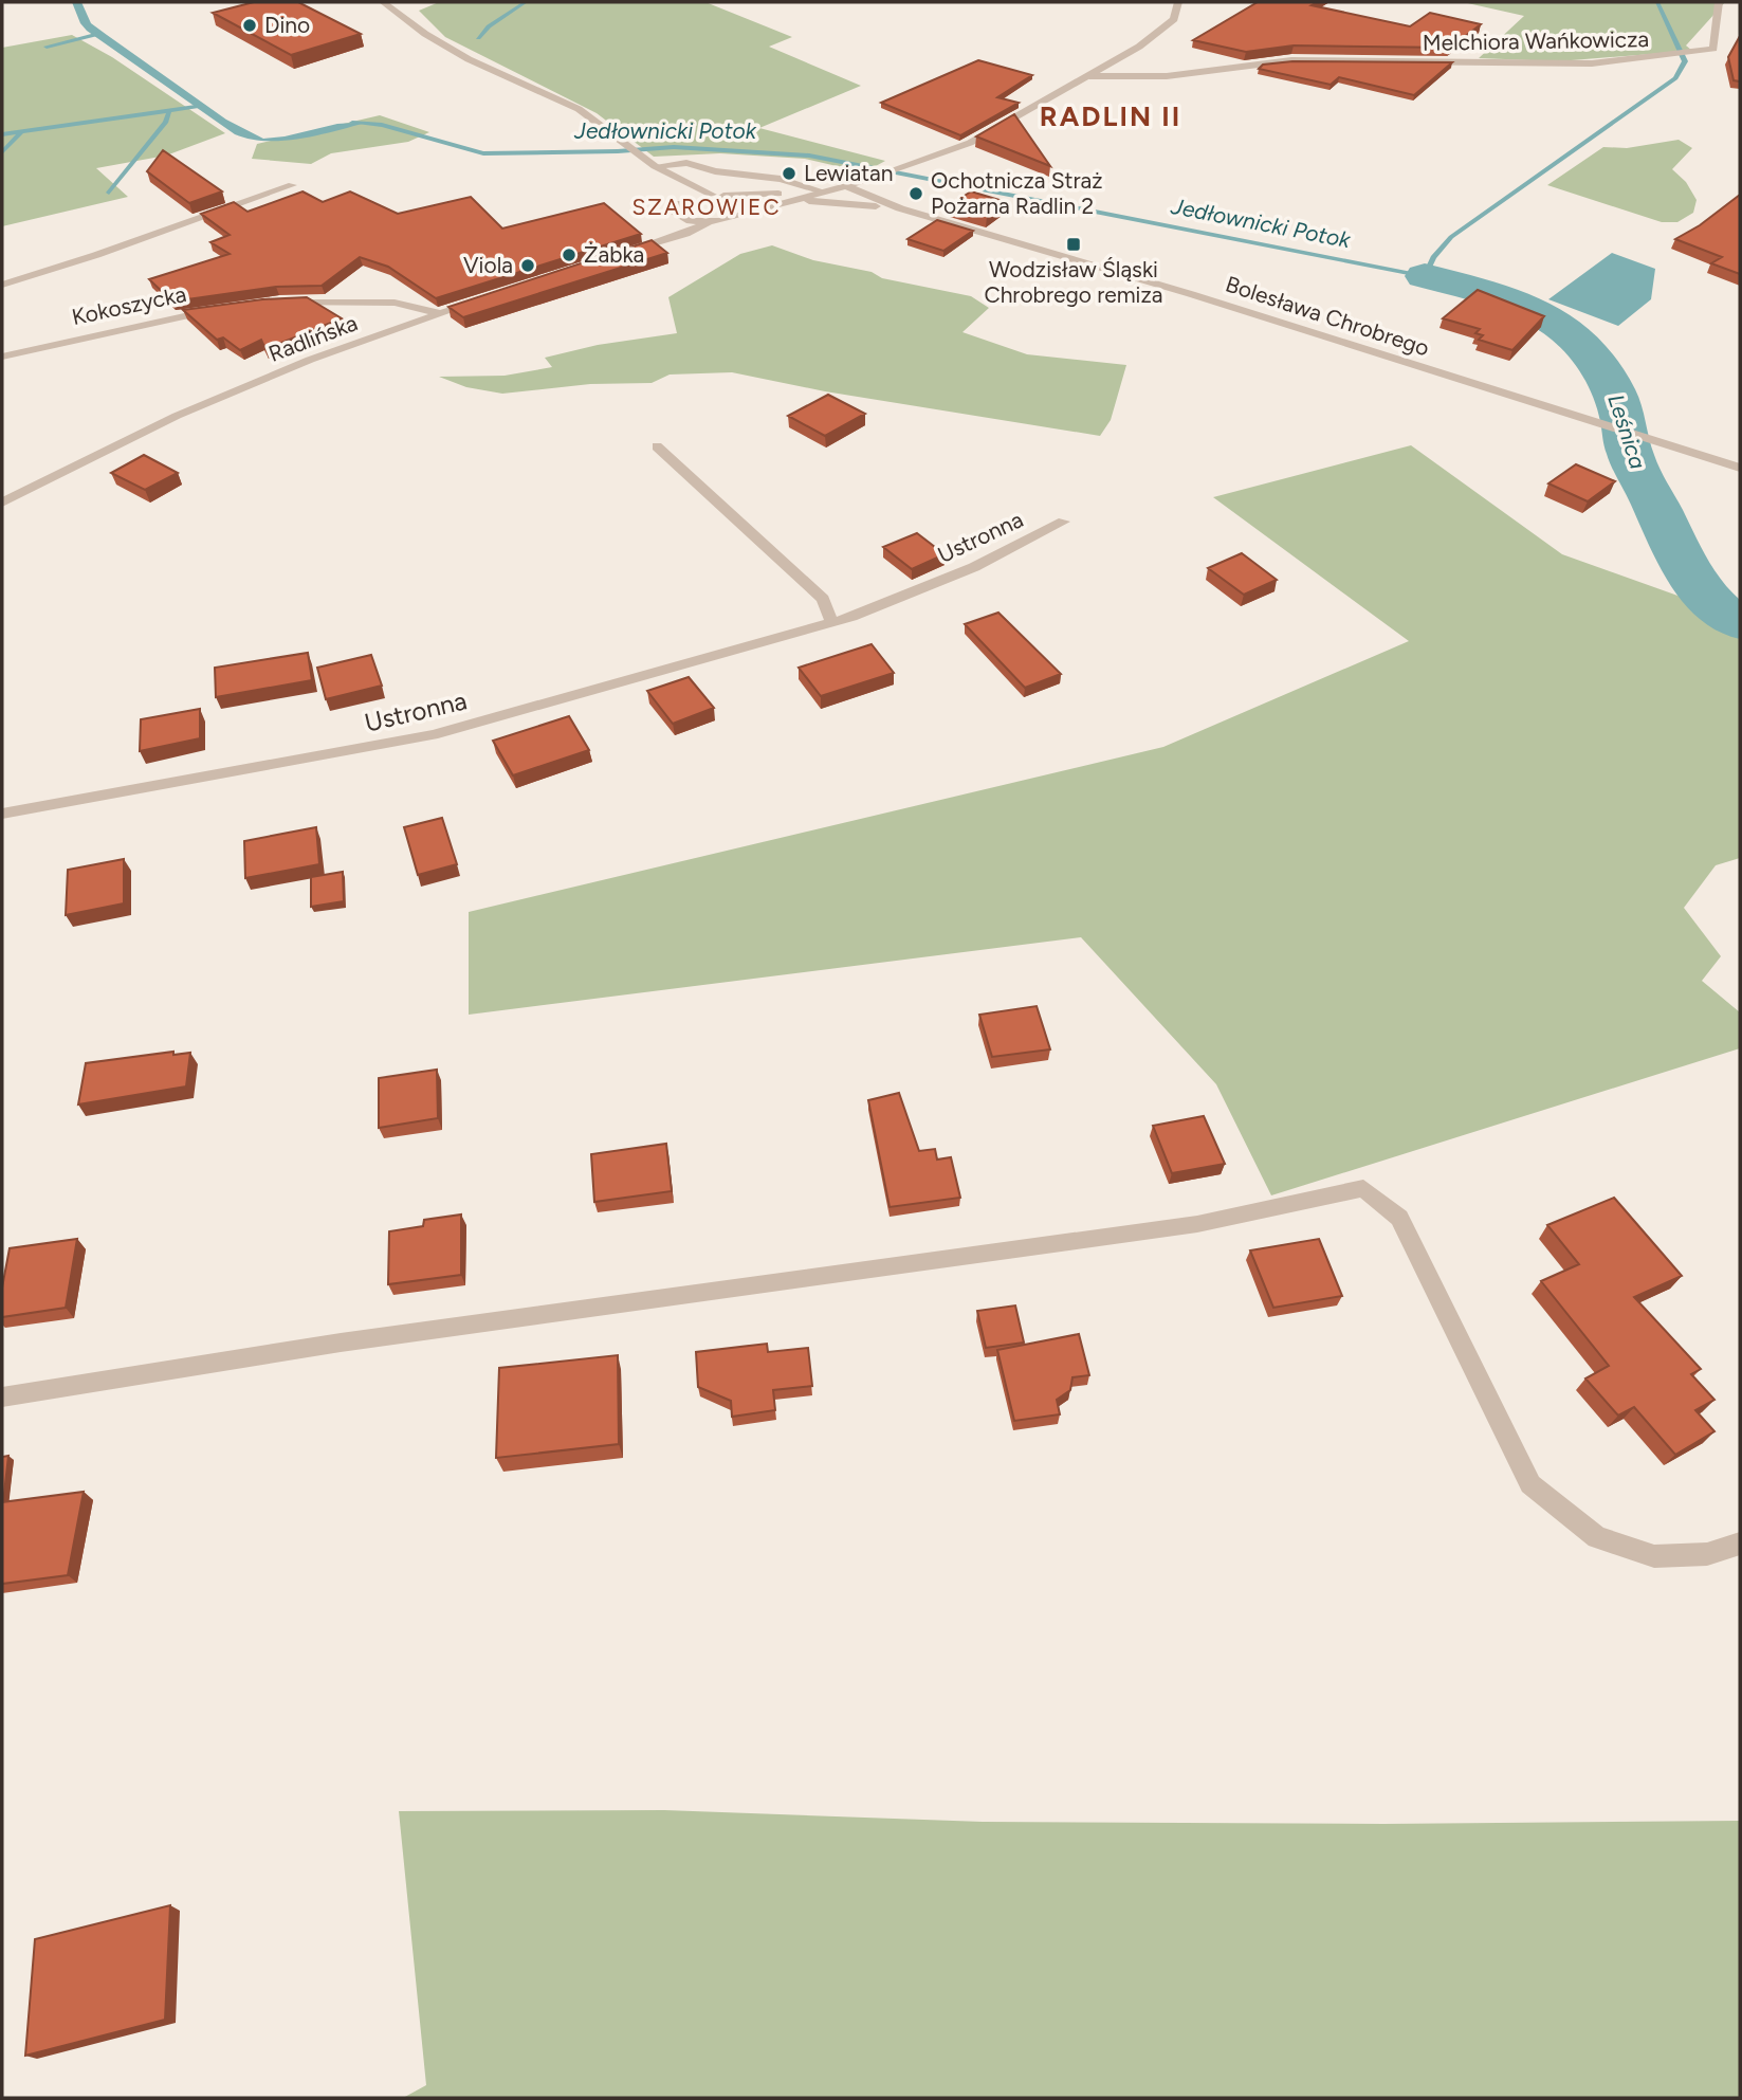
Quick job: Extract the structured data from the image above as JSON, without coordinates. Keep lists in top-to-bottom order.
{
  "streets": {
    "street": [
      "Melchiora Wańkowicza",
      "Kokoszycka",
      "Bolesława Chrobrego",
      "Radlińska",
      "Ustronna"
    ]
  },
  "districts": ["RADLIN II", "SZAROWIEC"],
  "water": ["Jedłownicki Potok", "Leśnica"],
  "places": {
    "other": [
      "Dino",
      "Lewiatan",
      "Ochotnicza Straż Pożarna Radlin 2",
      "Żabka",
      "Viola"
    ],
    "transit": ["Wodzisław Śląski Chrobrego remiza"]
  }
}
